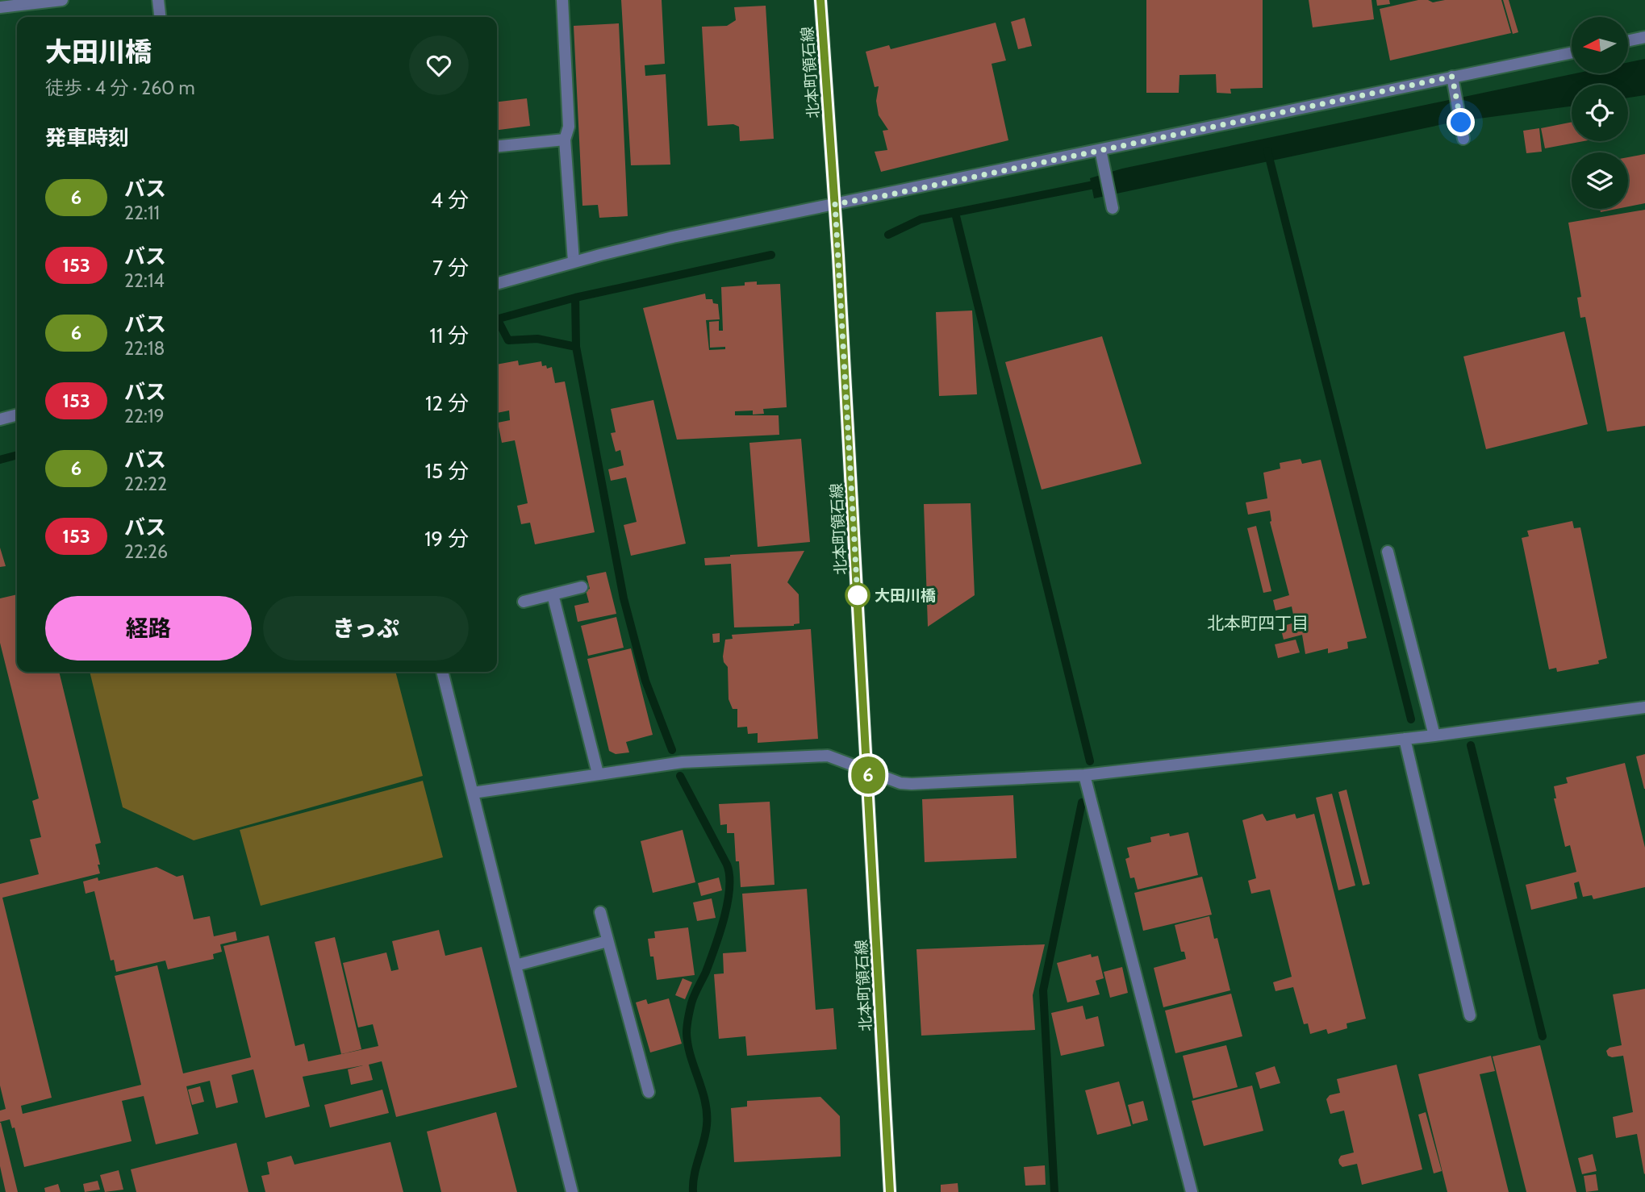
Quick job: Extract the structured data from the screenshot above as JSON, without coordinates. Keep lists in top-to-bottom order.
{
  "streets": {
    "main road": ["北本町領石線"]
  },
  "districts": ["北本町四丁目"],
  "places": ["大田川橋"],
  "lines": ["bus line 6"],
  "north": "left",
  "page": {
    "on_map": "6",
    "heading": [
      ["大田川橋", "徒歩 · 4 分 · 260 m"],
      "発車時刻"
    ],
    "list": [
      {
        "mark": "6",
        "name": "バス",
        "note": "22:11",
        "value": "4 分"
      },
      {
        "mark": "153",
        "name": "バス",
        "note": "22:14",
        "value": "7 分"
      },
      {
        "mark": "6",
        "name": "バス",
        "note": "22:18",
        "value": "11 分"
      },
      {
        "mark": "153",
        "name": "バス",
        "note": "22:19",
        "value": "12 分"
      },
      {
        "mark": "6",
        "name": "バス",
        "note": "22:22",
        "value": "15 分"
      },
      {
        "mark": "153",
        "name": "バス",
        "note": "22:26",
        "value": "19 分"
      }
    ],
    "buttons": ["経路", "きっぷ"]
  }
}
